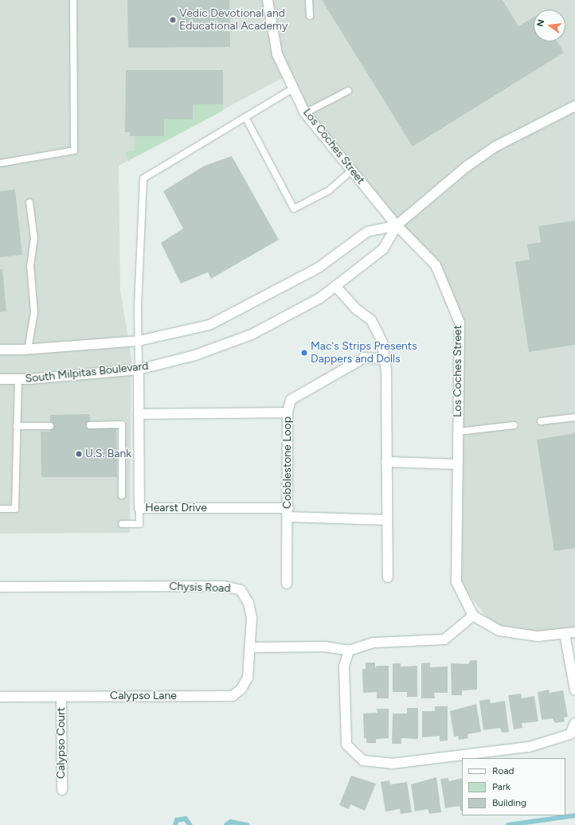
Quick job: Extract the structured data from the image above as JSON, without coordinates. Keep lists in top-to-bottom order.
{
  "streets": {
    "street": [
      "Los Coches Street",
      "South Milpitas Boulevard",
      "Cobblestone Loop",
      "Hearst Drive",
      "Chysis Road",
      "Calypso Lane",
      "Calypso Court"
    ]
  },
  "crossings": [
    ["Los Coches Street", "South Milpitas Boulevard"],
    ["South Milpitas Boulevard", "Hearst Drive"],
    ["Cobblestone Loop", "Hearst Drive"],
    ["Chysis Road", "Calypso Lane"],
    ["Calypso Lane", "Calypso Court"]
  ],
  "places": ["Vedic Devotional and Educational Academy", "Mac's Strips Presents Dappers and Dolls", "U.S. Bank"],
  "legend": ["Road", "Park", "Building"],
  "north": "left"
}
